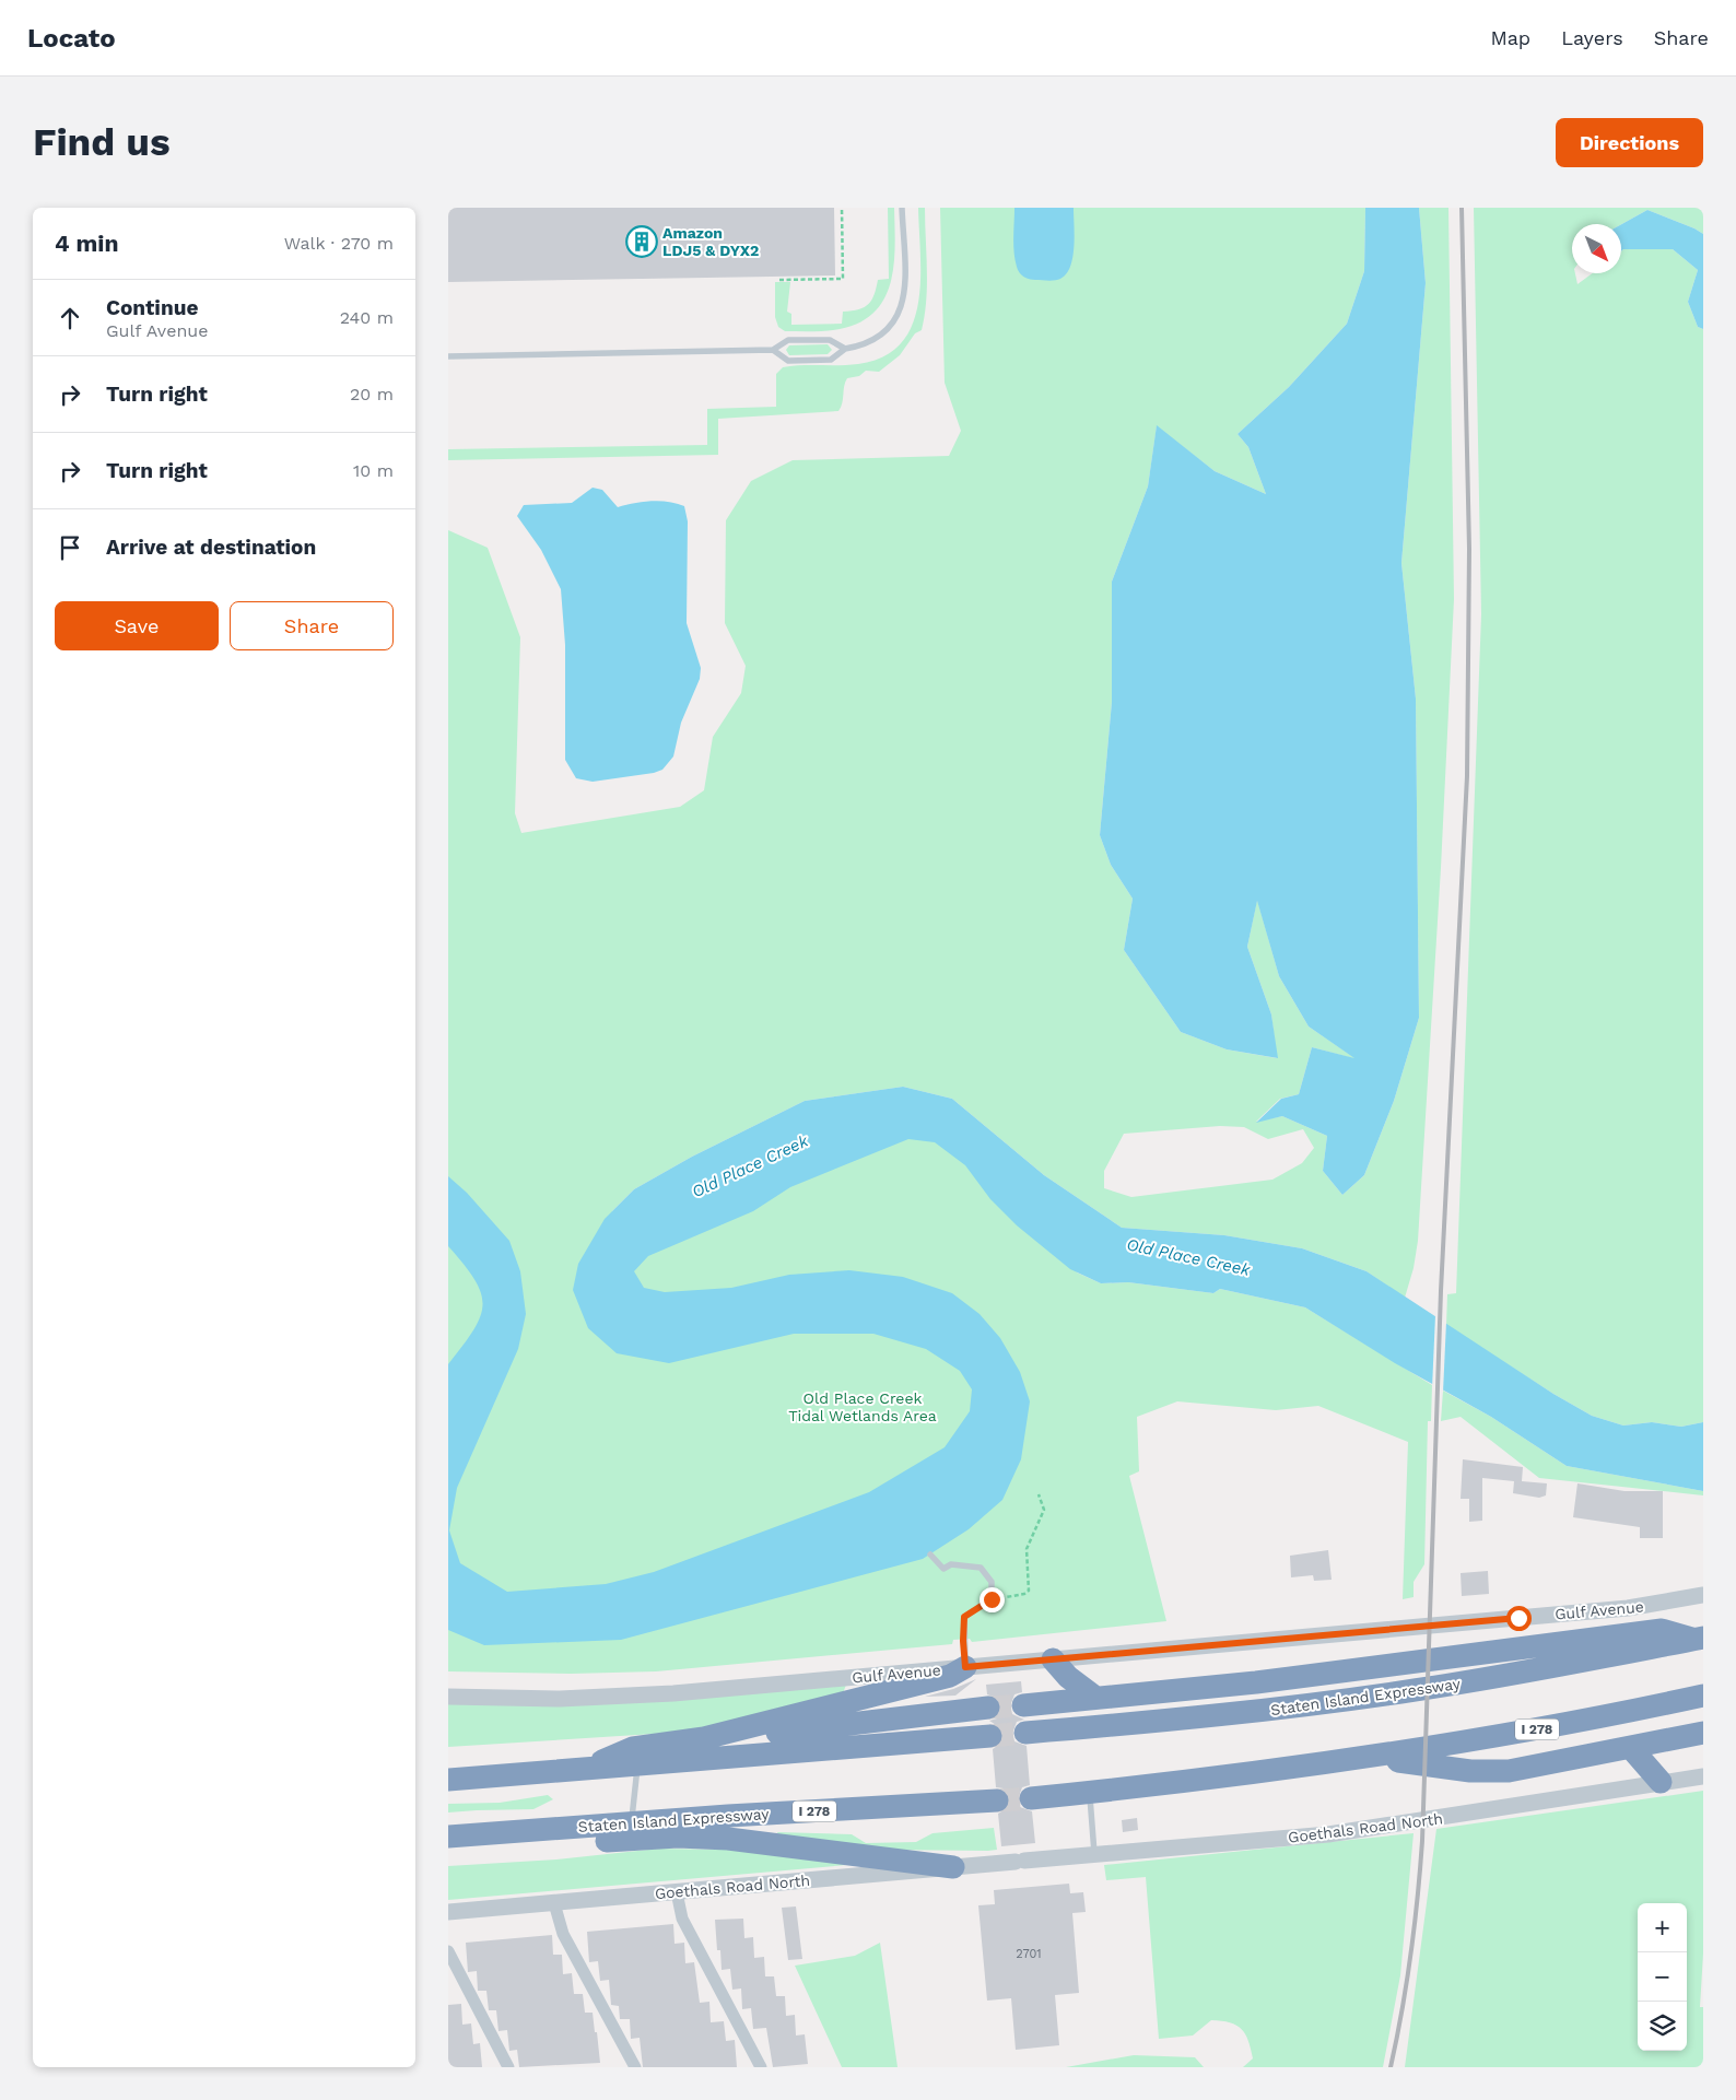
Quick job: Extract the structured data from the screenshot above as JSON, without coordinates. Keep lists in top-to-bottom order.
{
  "streets": {
    "highway": ["Staten Island Expressway", "I 278"],
    "street": ["Gulf Avenue", "Goethals Road North"]
  },
  "water": ["Old Place Creek"],
  "parks": ["Old Place Creek Tidal Wetlands Area"],
  "places": {
    "building": ["Amazon LDJ5 & DYX2"]
  },
  "house_numbers": ["2701"],
  "north": "bottom right",
  "page": {
    "header": "Locato",
    "nav": ["Map", "Layers", "Share"],
    "buttons": [
      "Directions",
      ["Save", "Share"]
    ],
    "title": "Find us",
    "heading": ["4 min", "Walk · 270 m"],
    "list": [
      ["Continue", "Gulf Avenue", "240 m"],
      ["Turn right", "20 m"],
      ["Turn right", "10 m"],
      "Arrive at destination"
    ],
    "map_buttons": ["+", "−"]
  }
}
